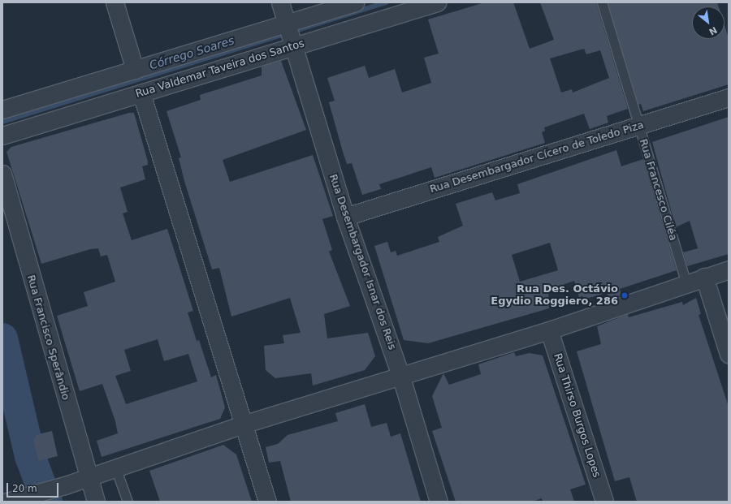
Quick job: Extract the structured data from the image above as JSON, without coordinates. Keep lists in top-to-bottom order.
{
  "streets": {
    "street": [
      "Rua Valdemar Taveira dos Santos",
      "Rua Desembargador Cícero de Toledo Piza",
      "Rua Desembargador Isnar dos Reis",
      "Rua Francisco Sperândio",
      "Rua Thirso Burgos Lopes"
    ],
    "lane": ["Rua Francesco Ciléa"]
  },
  "crossings": [
    ["Rua Valdemar Taveira dos Santos", "Rua Desembargador Isnar dos Reis"],
    ["Rua Desembargador Cícero de Toledo Piza", "Rua Francesco Ciléa"],
    ["Rua Desembargador Cícero de Toledo Piza", "Rua Desembargador Isnar dos Reis"]
  ],
  "water": ["Córrego Soares"],
  "places": ["Rua Des. Octávio Egydio Roggiero, 286"],
  "scale_bar": "20 m",
  "north": "bottom right"
}
